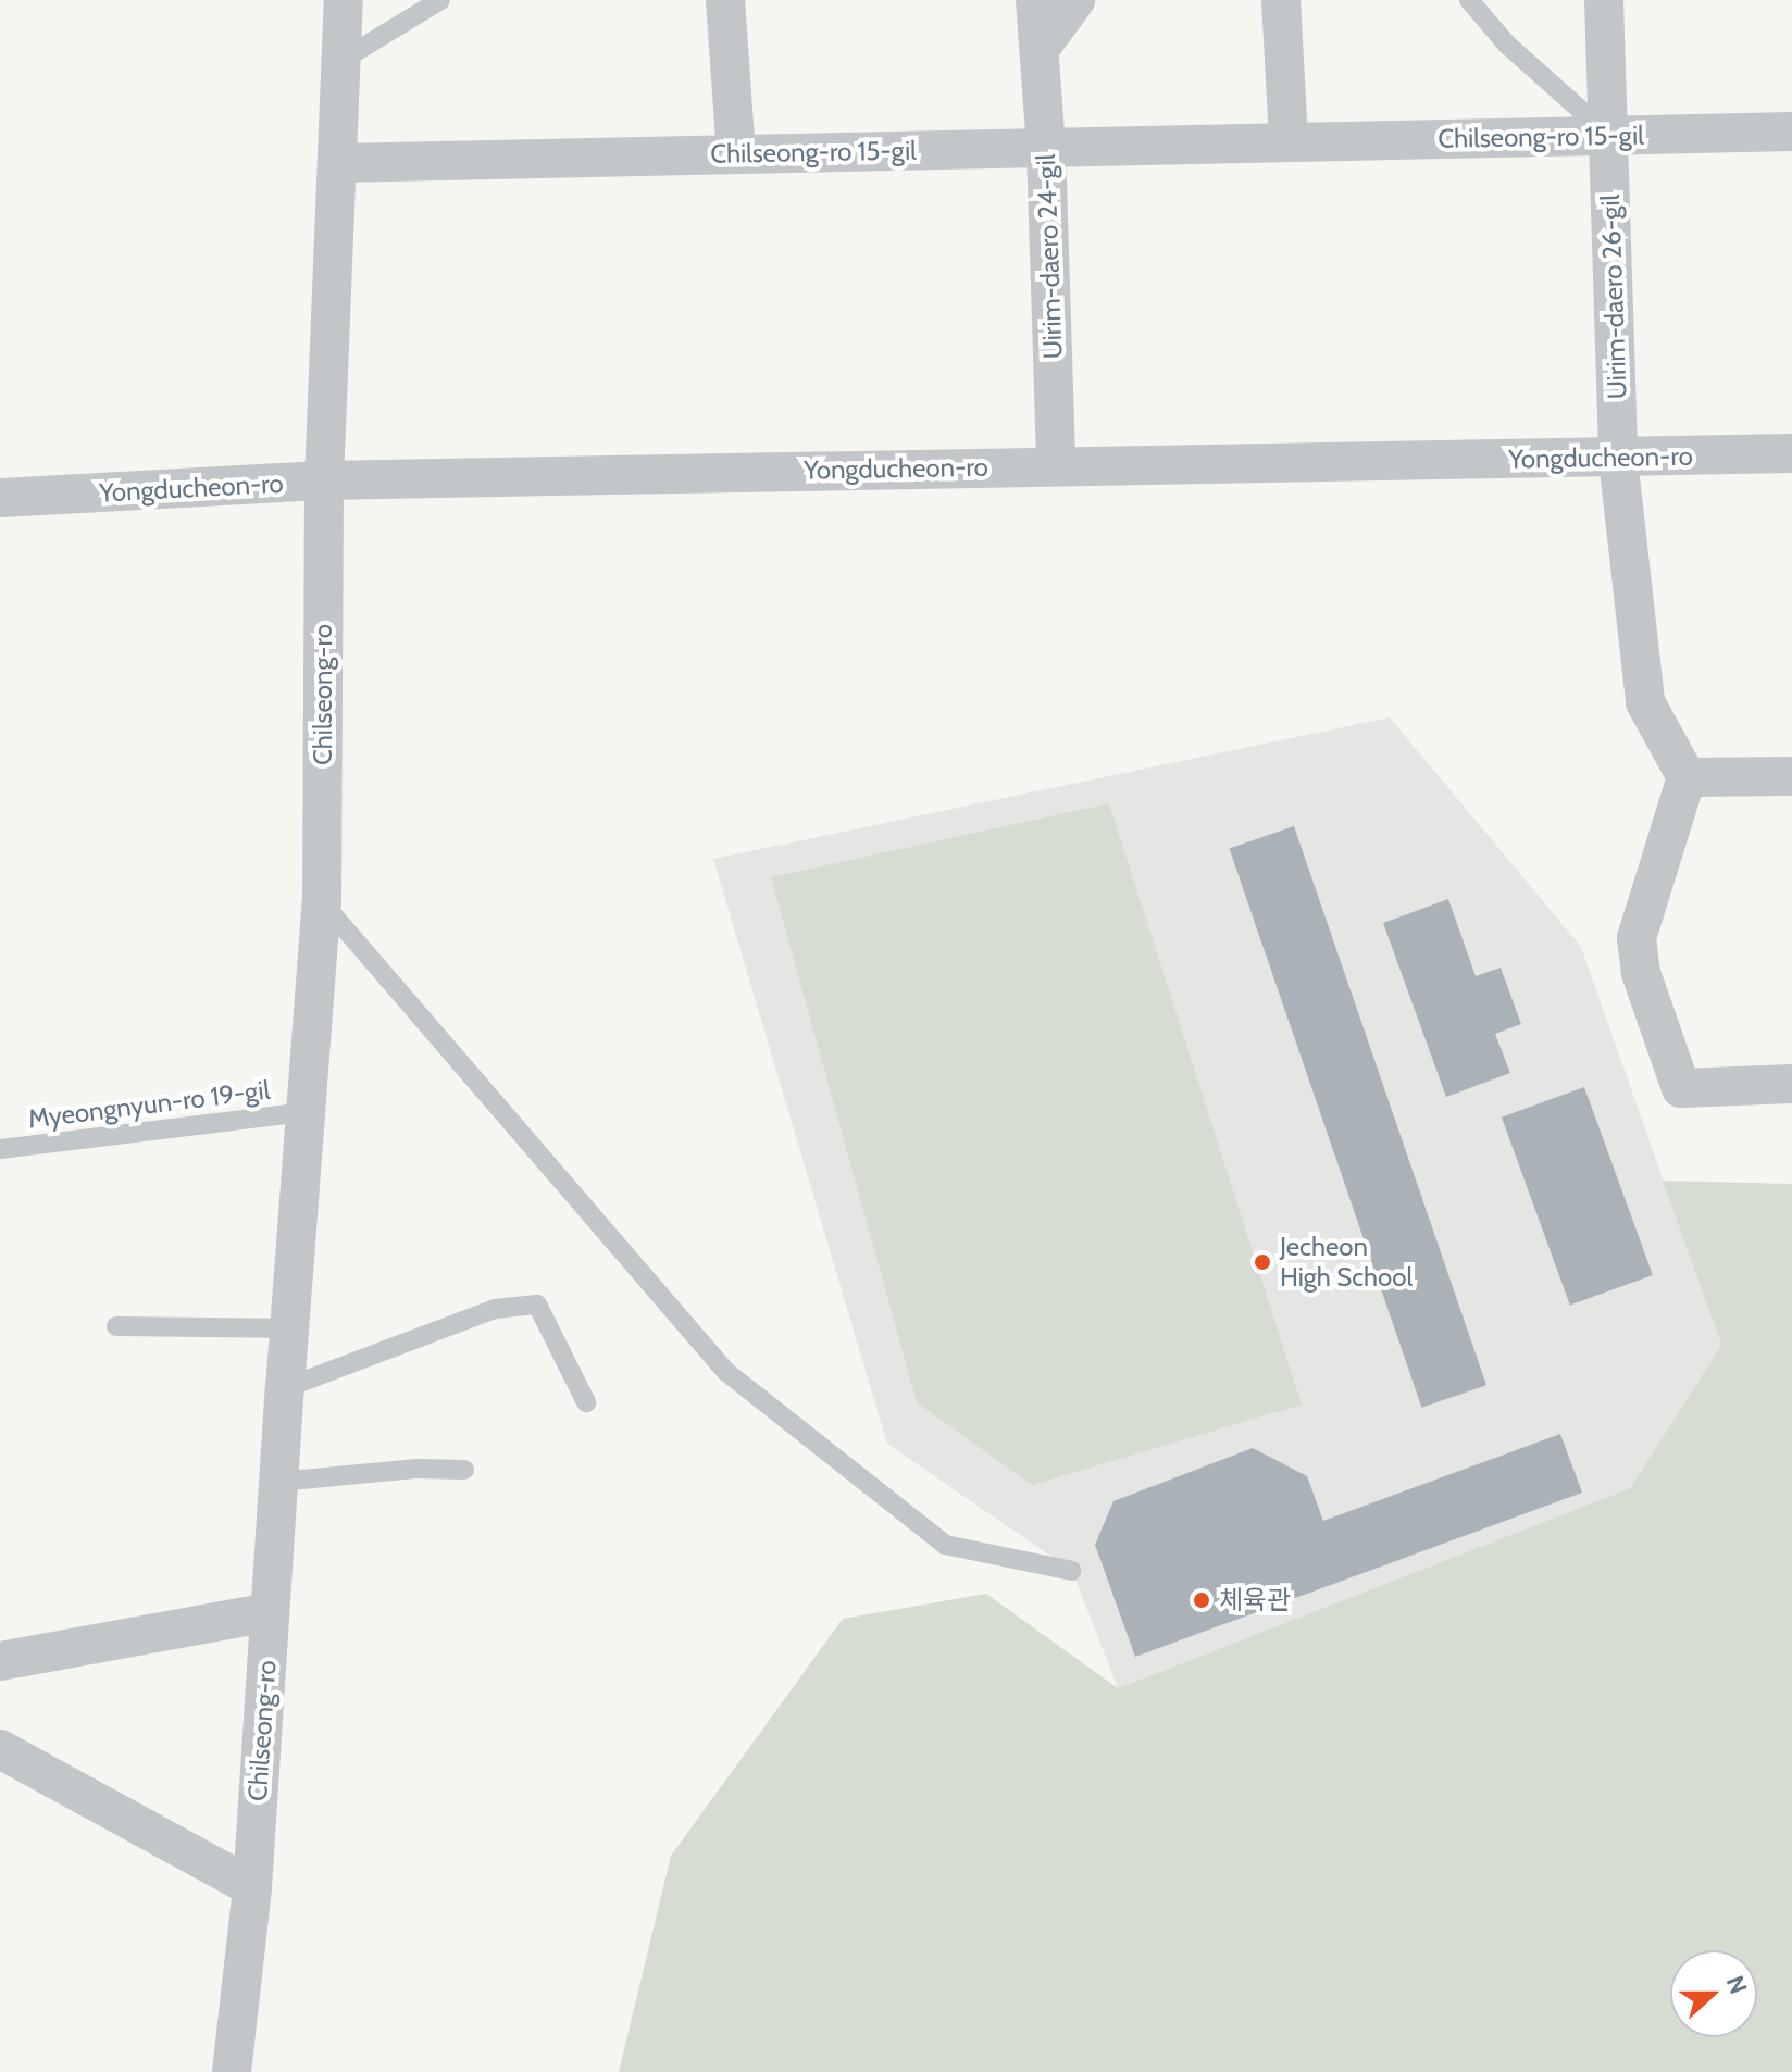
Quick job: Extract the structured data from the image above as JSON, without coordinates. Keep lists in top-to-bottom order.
{
  "streets": {
    "street": [
      "Chilseong-ro 15-gil",
      "Uirim-daero 24-gil",
      "Uirim-daero 26-gil",
      "Yongducheon-ro",
      "Chilseong-ro"
    ],
    "lane": ["Myeongnyun-ro 19-gil"]
  },
  "crossings": [
    ["Chilseong-ro 15-gil", "Uirim-daero 24-gil"],
    ["Chilseong-ro 15-gil", "Uirim-daero 26-gil"],
    ["Chilseong-ro 15-gil", "Chilseong-ro"],
    ["Uirim-daero 24-gil", "Yongducheon-ro"],
    ["Uirim-daero 26-gil", "Yongducheon-ro"],
    ["Yongducheon-ro", "Chilseong-ro"],
    ["Chilseong-ro", "Myeongnyun-ro 19-gil"]
  ],
  "places": ["Jecheon High School", "체육관"],
  "north": "right"
}
